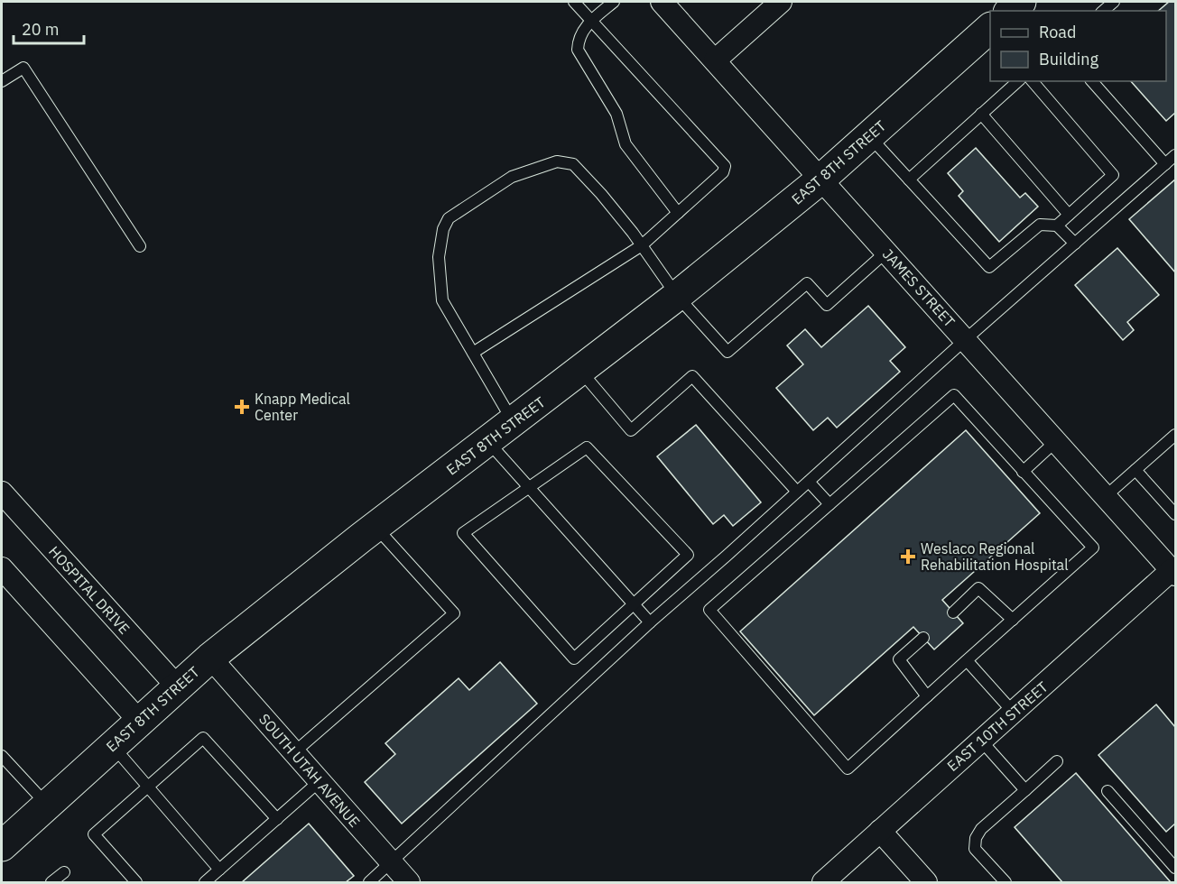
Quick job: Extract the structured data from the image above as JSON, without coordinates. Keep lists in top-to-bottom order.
{
  "streets": {
    "street": [
      "EAST 8TH STREET",
      "JAMES STREET",
      "HOSPITAL DRIVE",
      "EAST 10TH STREET",
      "SOUTH UTAH AVENUE"
    ]
  },
  "crossings": [
    ["EAST 8TH STREET", "JAMES STREET"],
    ["EAST 8TH STREET", "HOSPITAL DRIVE"],
    ["EAST 8TH STREET", "SOUTH UTAH AVENUE"],
    ["JAMES STREET", "EAST 10TH STREET"]
  ],
  "places": {
    "health": ["Knapp Medical Center", "Weslaco Regional Rehabilitation Hospital"]
  },
  "legend": ["Road", "Building"],
  "scale_bar": "20 m"
}
